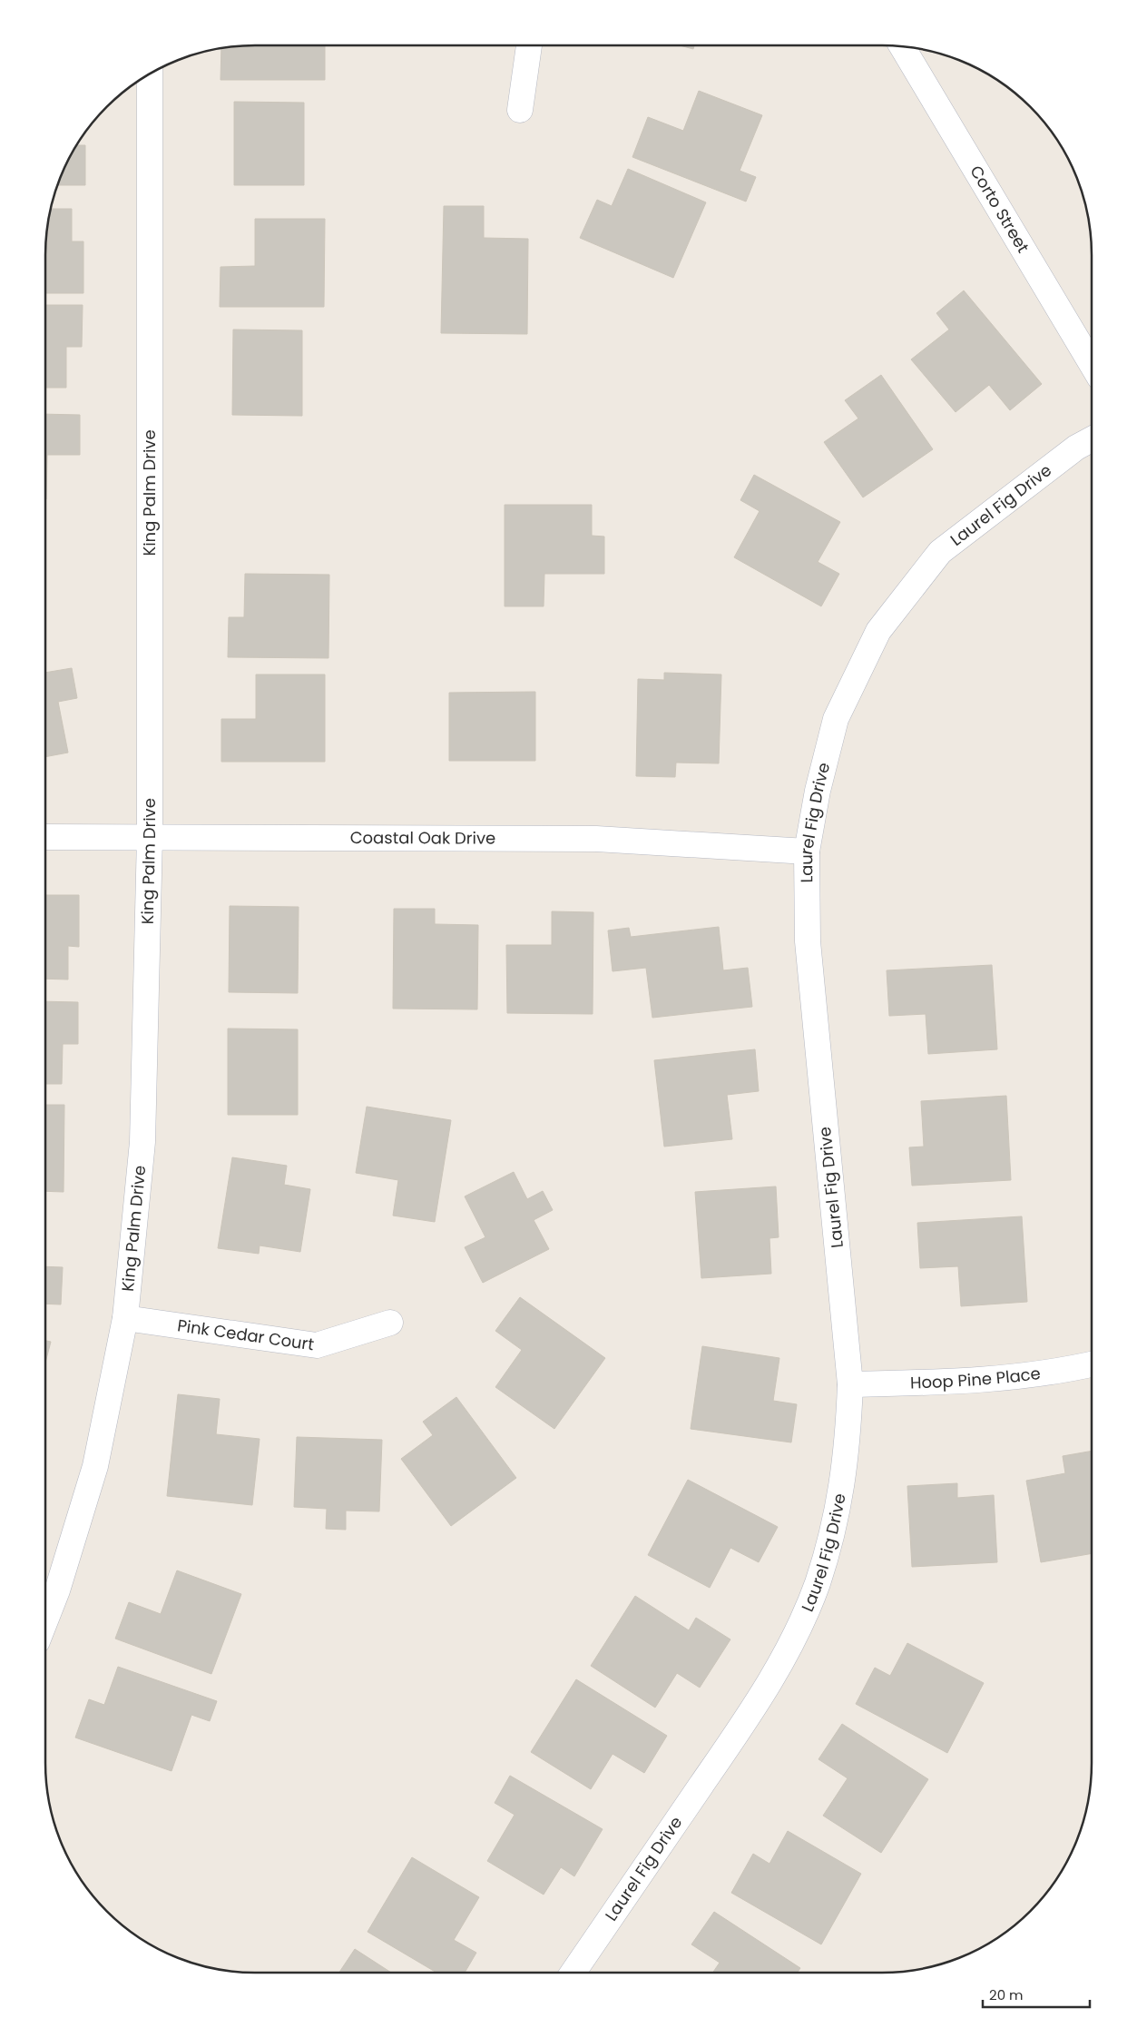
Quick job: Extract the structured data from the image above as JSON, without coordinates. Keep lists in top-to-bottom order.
{
  "streets": {
    "street": [
      "Corto Street",
      "King Palm Drive",
      "Laurel Fig Drive",
      "Coastal Oak Drive",
      "Pink Cedar Court",
      "Hoop Pine Place"
    ]
  },
  "crossings": [
    ["King Palm Drive", "Coastal Oak Drive"],
    ["King Palm Drive", "Pink Cedar Court"],
    ["Laurel Fig Drive", "Coastal Oak Drive"],
    ["Laurel Fig Drive", "Hoop Pine Place"]
  ],
  "scale_bar": "20 m"
}
